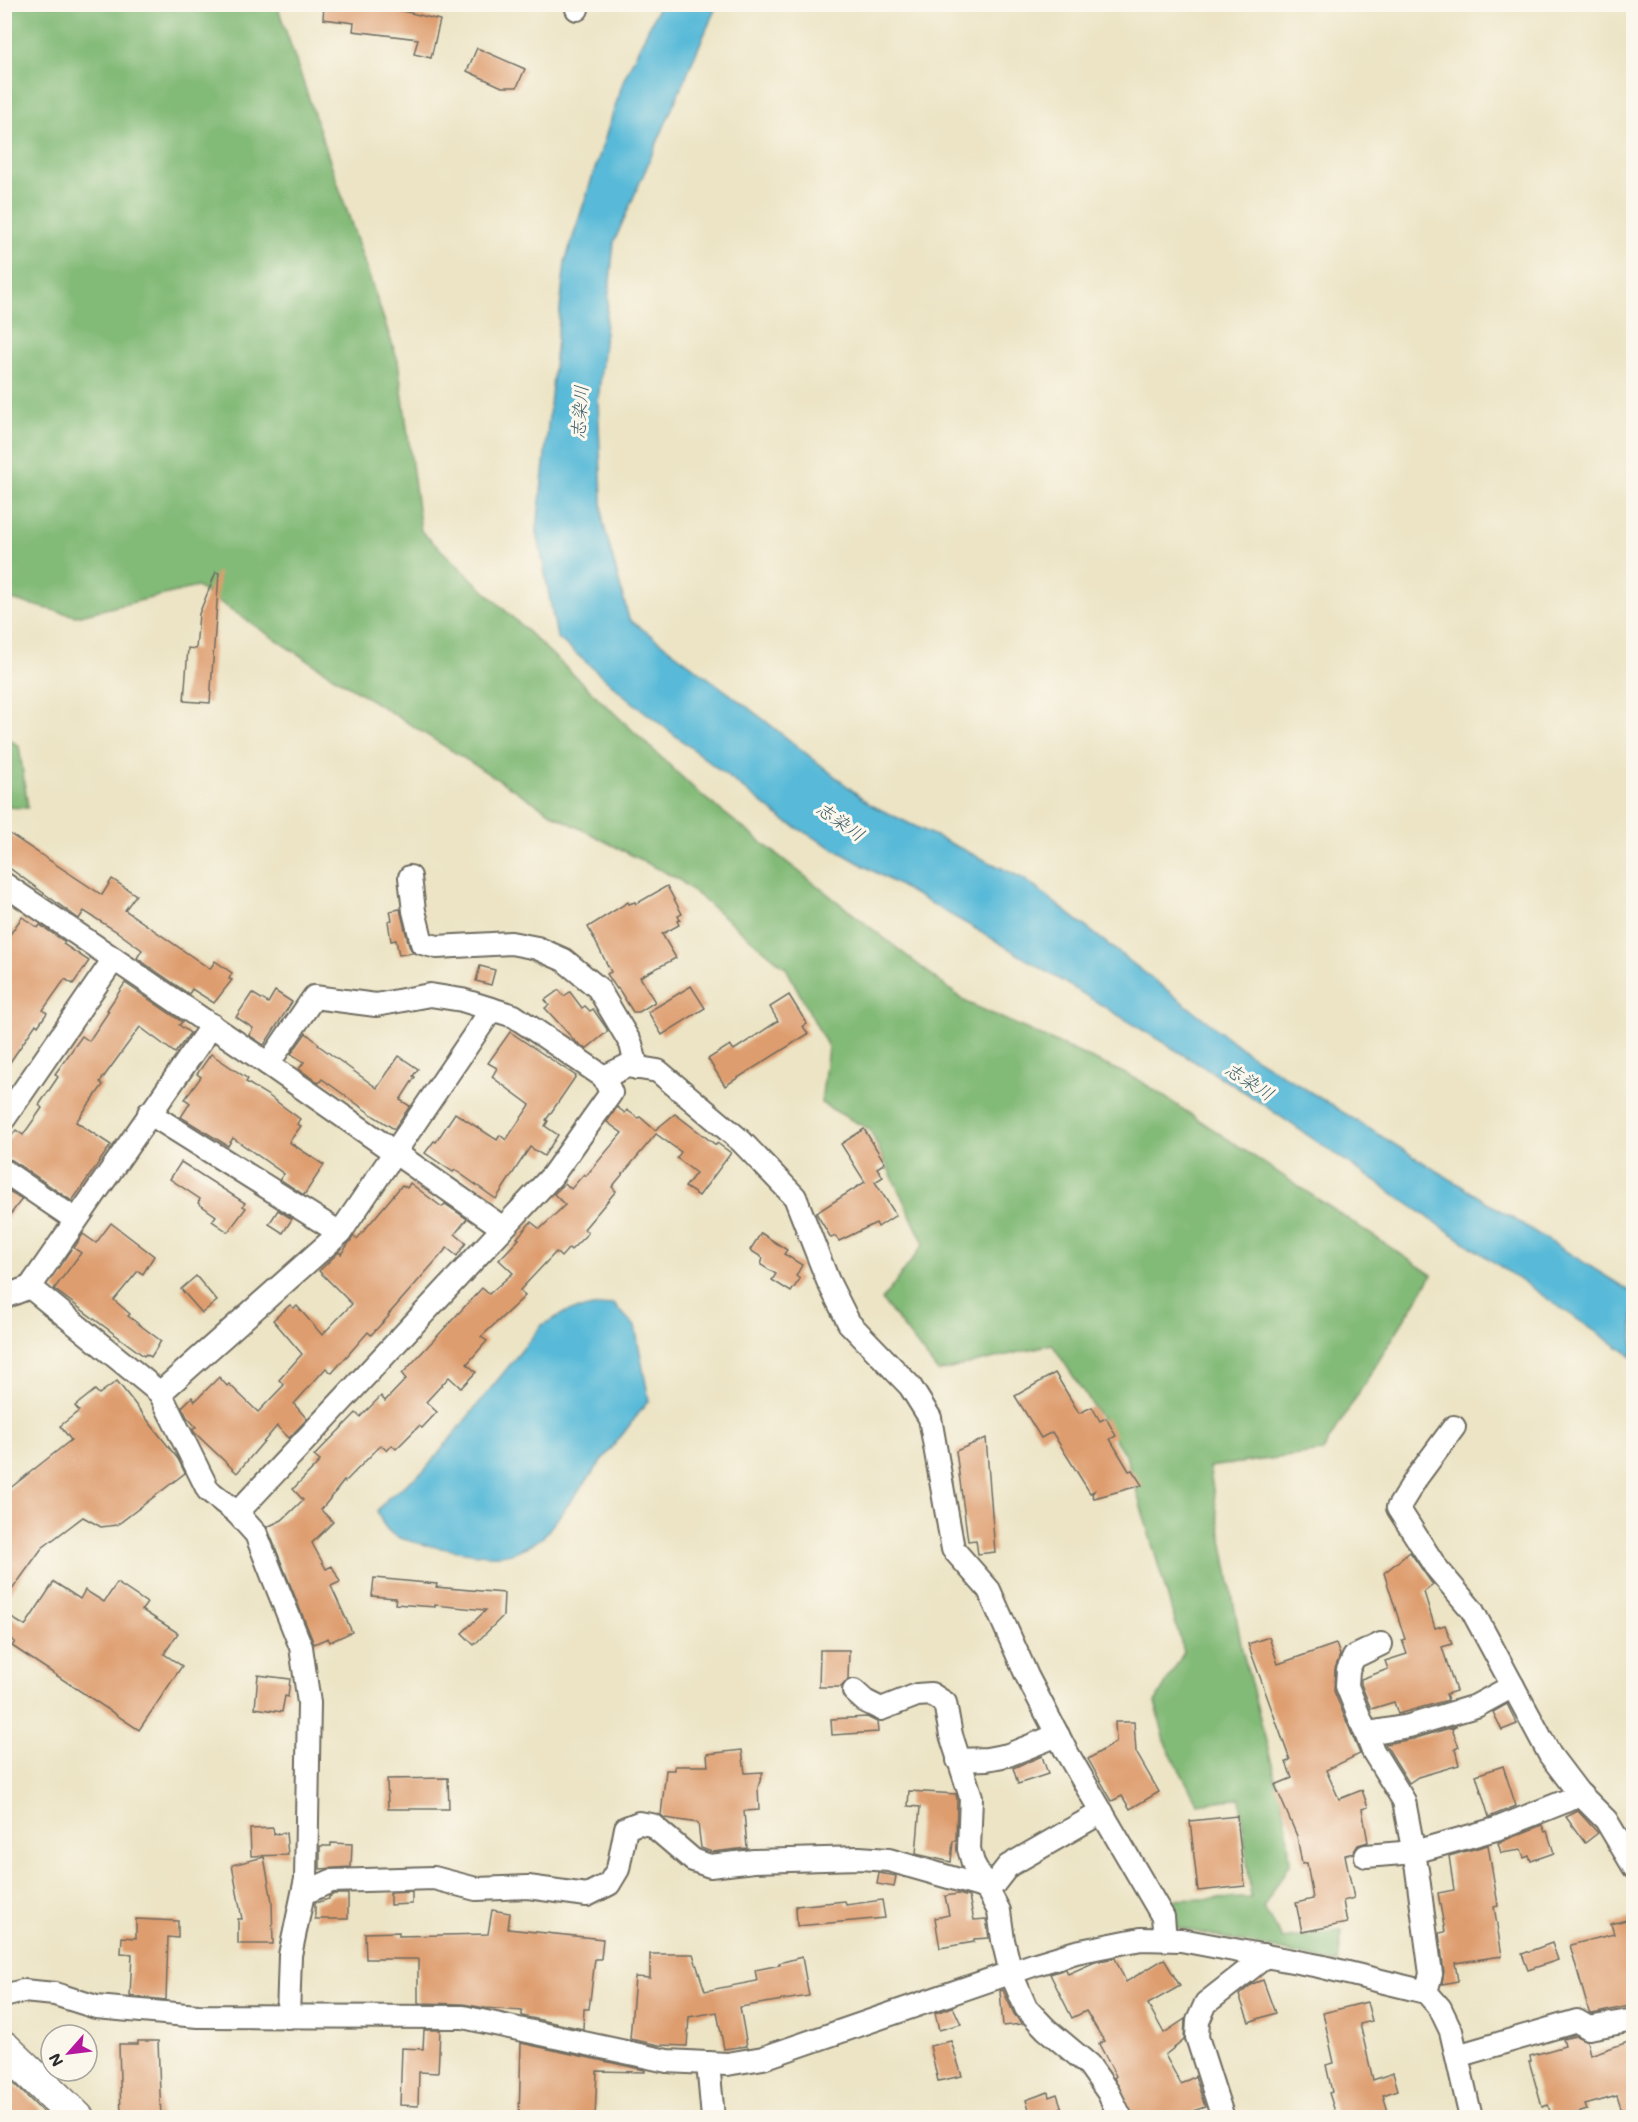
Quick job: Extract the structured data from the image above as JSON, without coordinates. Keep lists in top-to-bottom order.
{
  "water": ["志染川"],
  "north": "bottom left"
}
